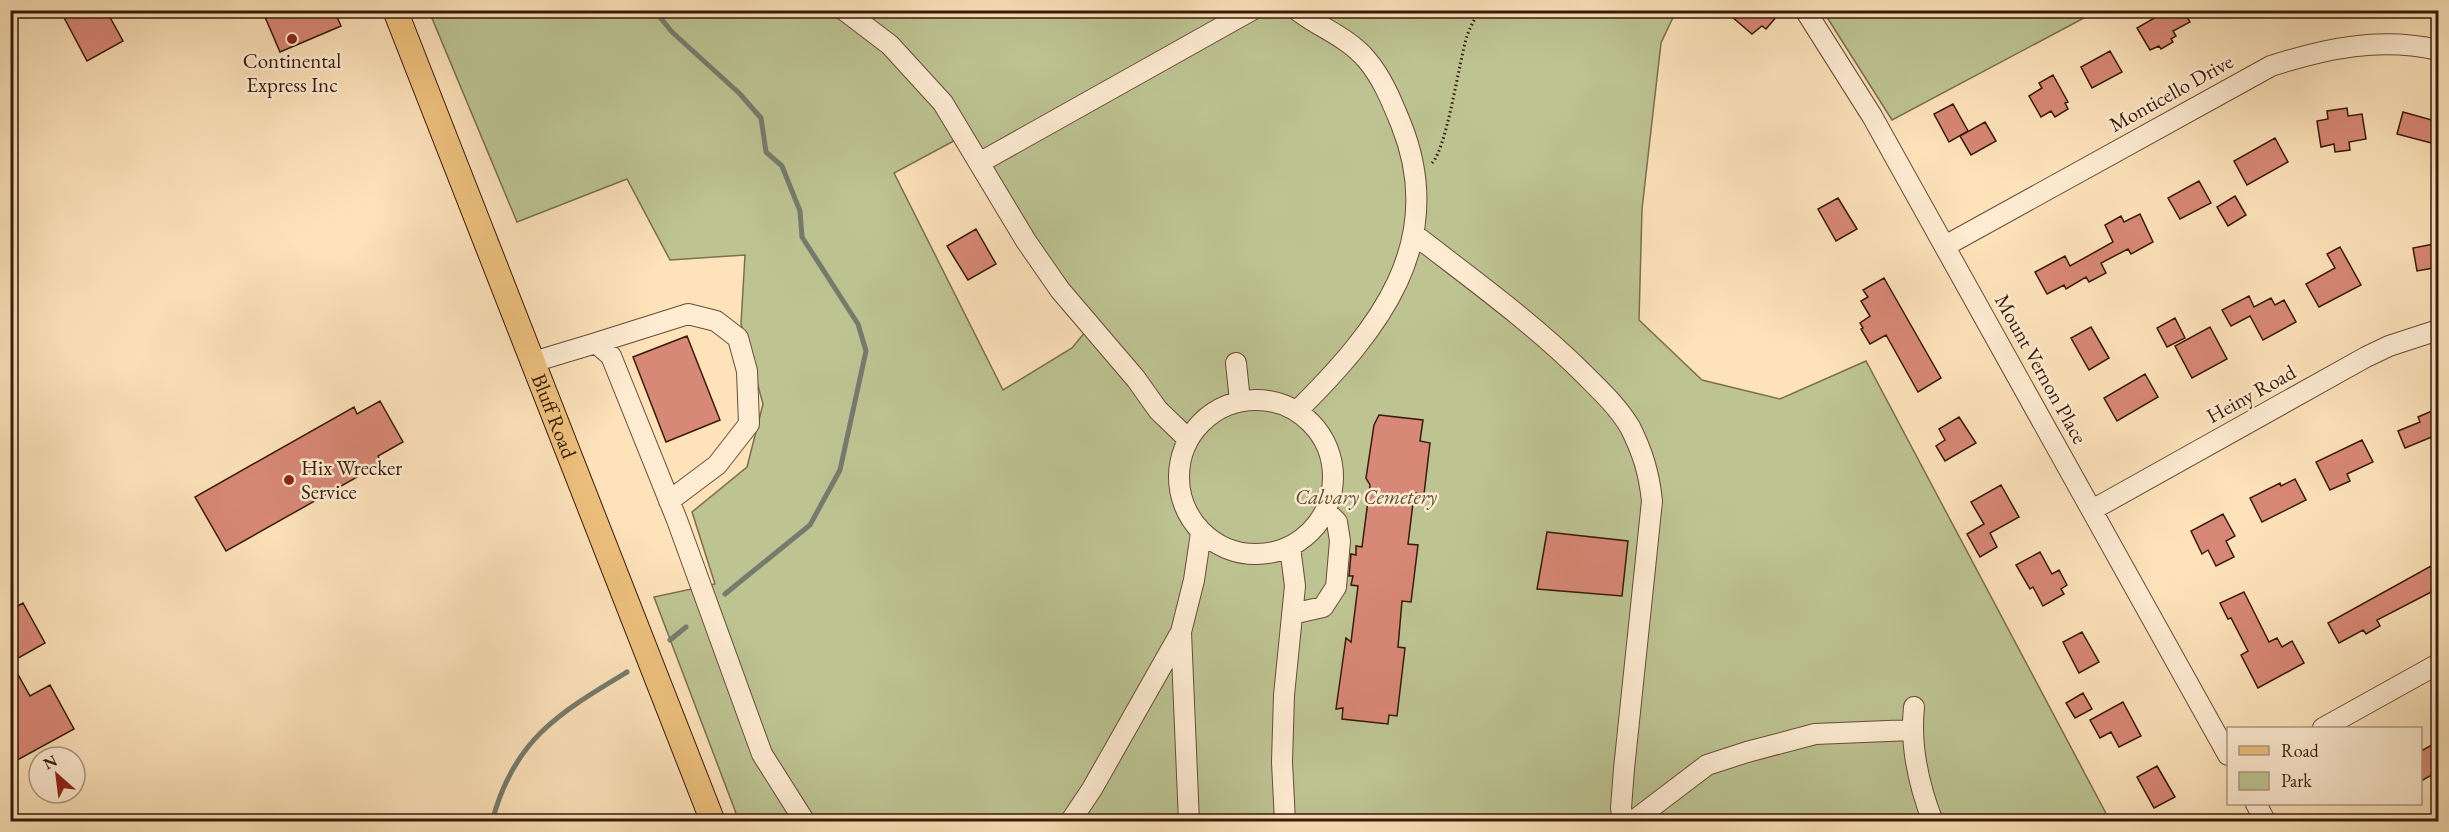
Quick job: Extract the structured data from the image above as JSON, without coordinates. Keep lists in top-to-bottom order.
{
  "streets": {
    "main road": ["Bluff Road"],
    "street": ["Monticello Drive", "Mount Vernon Place", "Heiny Road"]
  },
  "crossings": [
    ["Monticello Drive", "Mount Vernon Place"],
    ["Mount Vernon Place", "Heiny Road"]
  ],
  "parks": ["Calvary Cemetery"],
  "places": ["Continental Express Inc", "Hix Wrecker Service"],
  "legend": ["Road", "Park"],
  "north": "top left"
}
